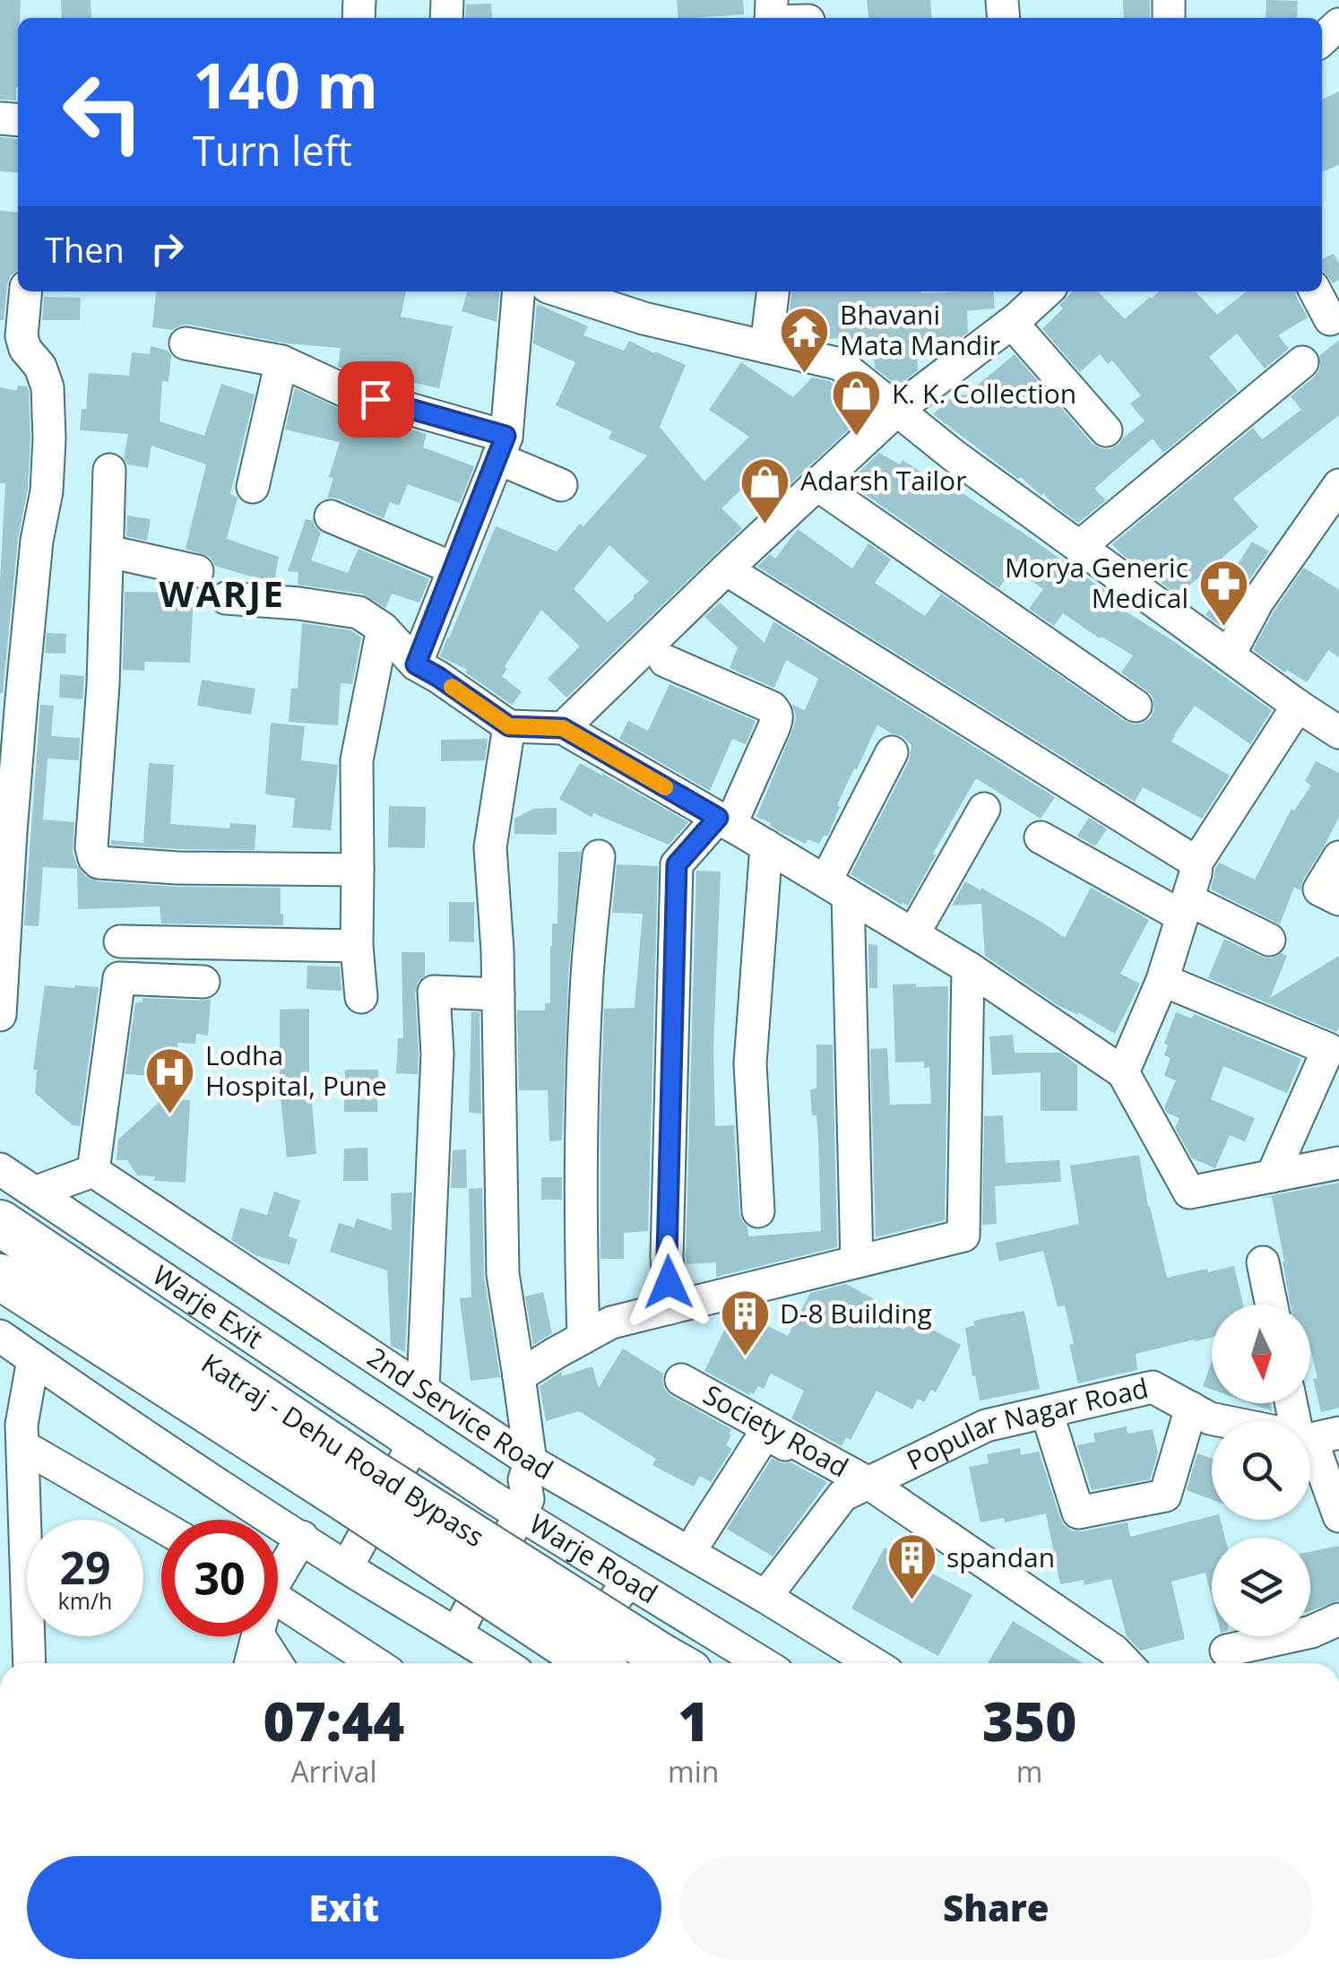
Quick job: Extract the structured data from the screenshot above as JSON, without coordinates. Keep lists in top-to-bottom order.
{
  "streets": {
    "highway": ["Katraj - Dehu Road Bypass"],
    "street": [
      "Warje Exit",
      "2nd Service Road",
      "Popular Nagar Road",
      "Society Road",
      "Warje Road"
    ]
  },
  "crossings": [
    ["Warje Exit", "Warje Road"],
    ["2nd Service Road", "Popular Nagar Road"],
    ["Popular Nagar Road", "Society Road"]
  ],
  "districts": ["WARJE"],
  "places": {
    "temple": ["Bhavani Mata Mandir"],
    "shop": ["K. K. Collection", "Adarsh Tailor"],
    "pharmacy": ["Morya Generic Medical"],
    "hospital": ["Lodha Hospital, Pune"],
    "building": ["D-8 Building", "spandan"]
  },
  "north": "bottom",
  "page": {
    "turn": ["140 m", "Turn left"],
    "then": "Then",
    "speed": "29 km/h",
    "limit": "30",
    "eta": [
      "07:44",
      "Arrival",
      "1",
      "min",
      "350",
      "m"
    ],
    "buttons": ["Exit", "Share"]
  }
}
